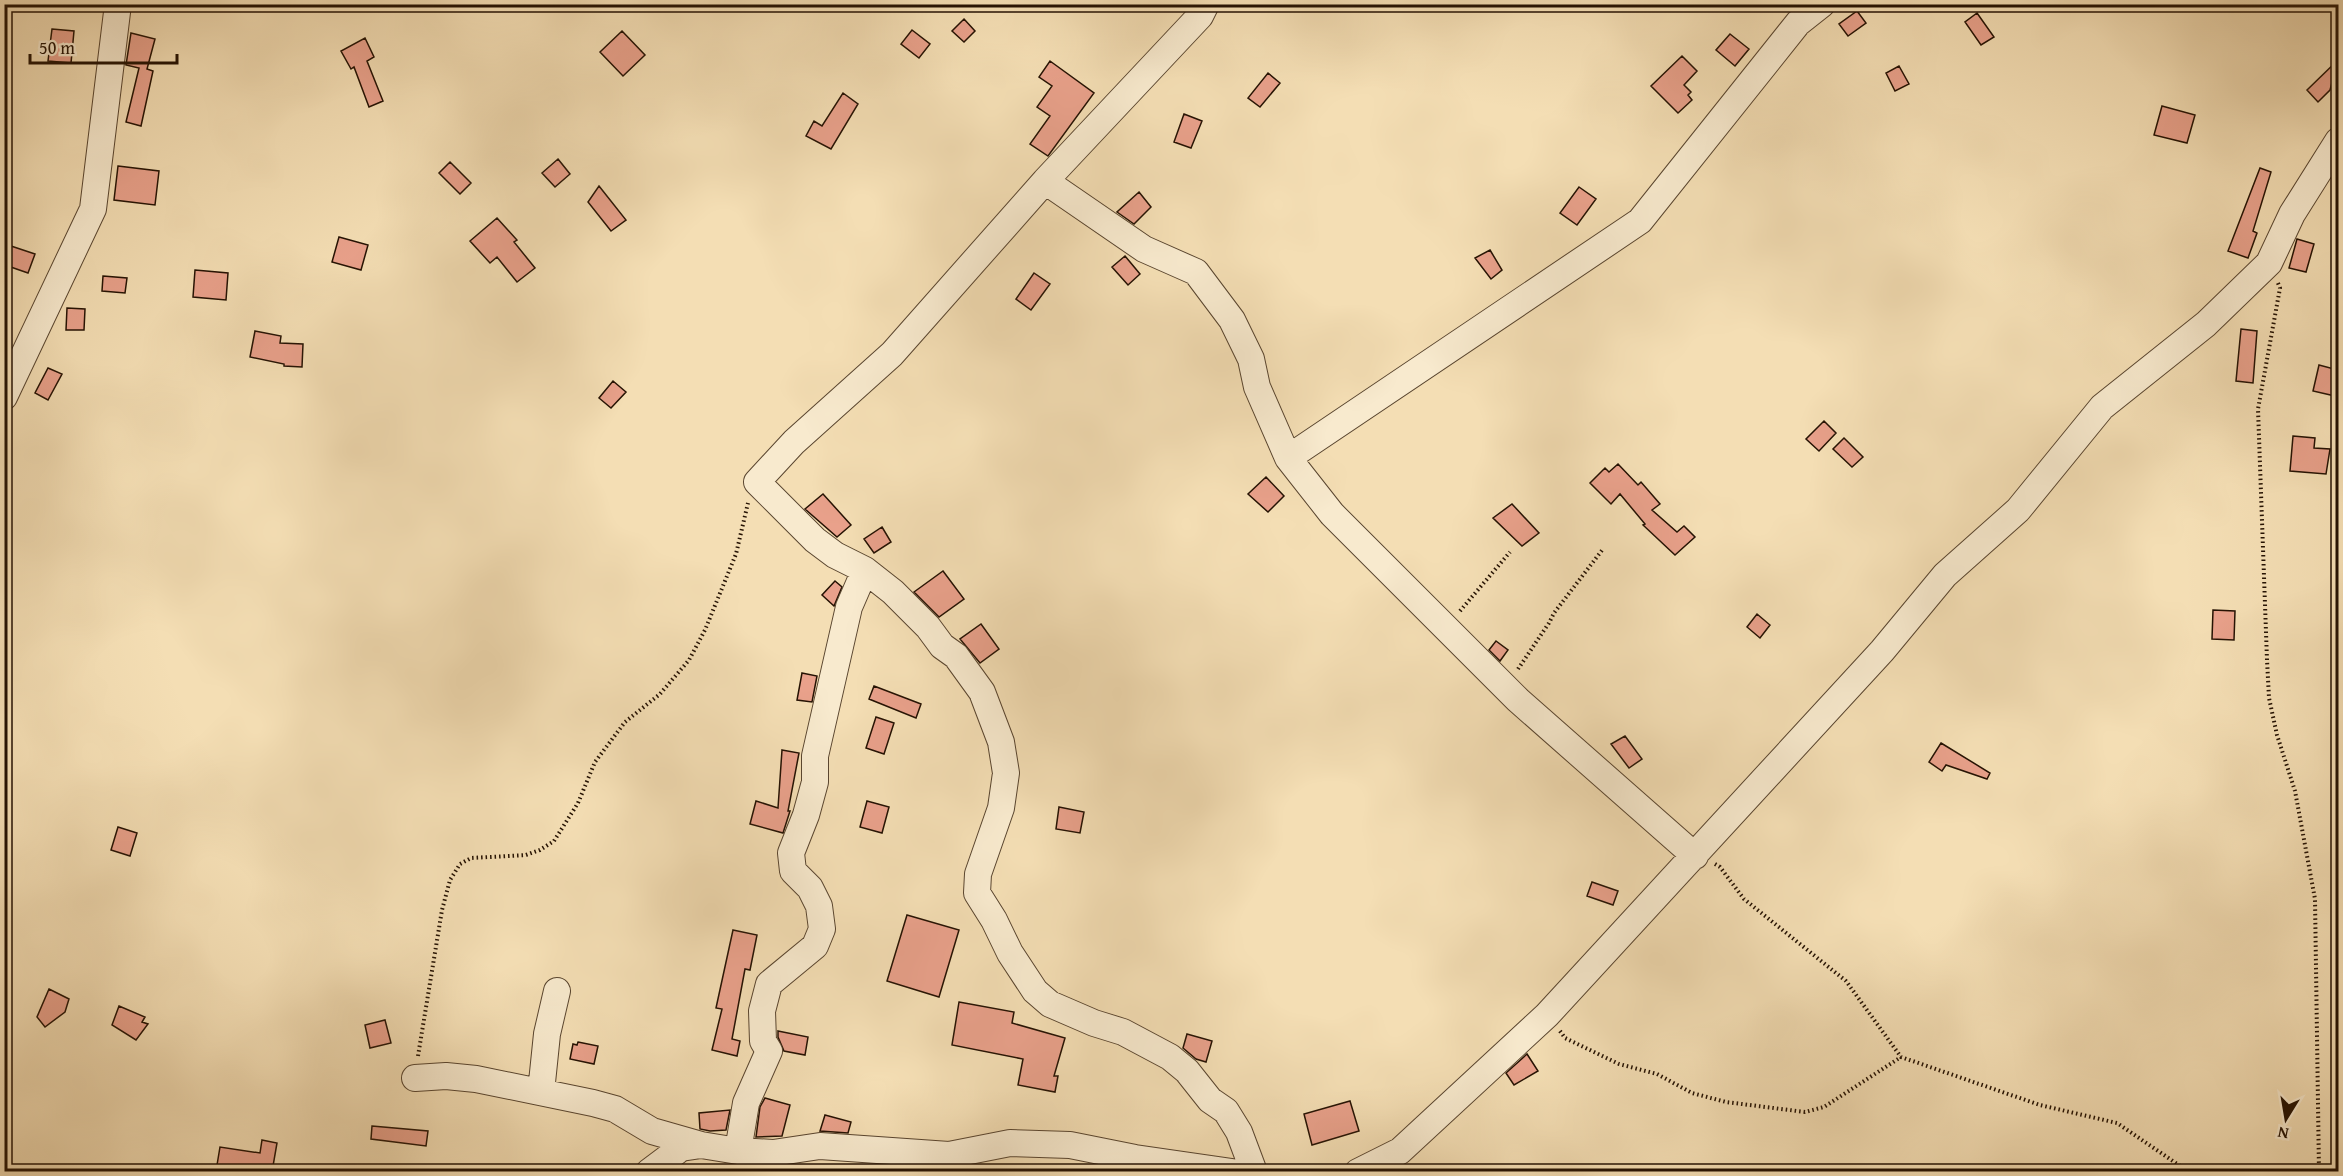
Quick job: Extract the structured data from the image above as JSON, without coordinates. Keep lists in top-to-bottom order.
{
  "scale_bar": "50 m",
  "north": "bottom"
}
